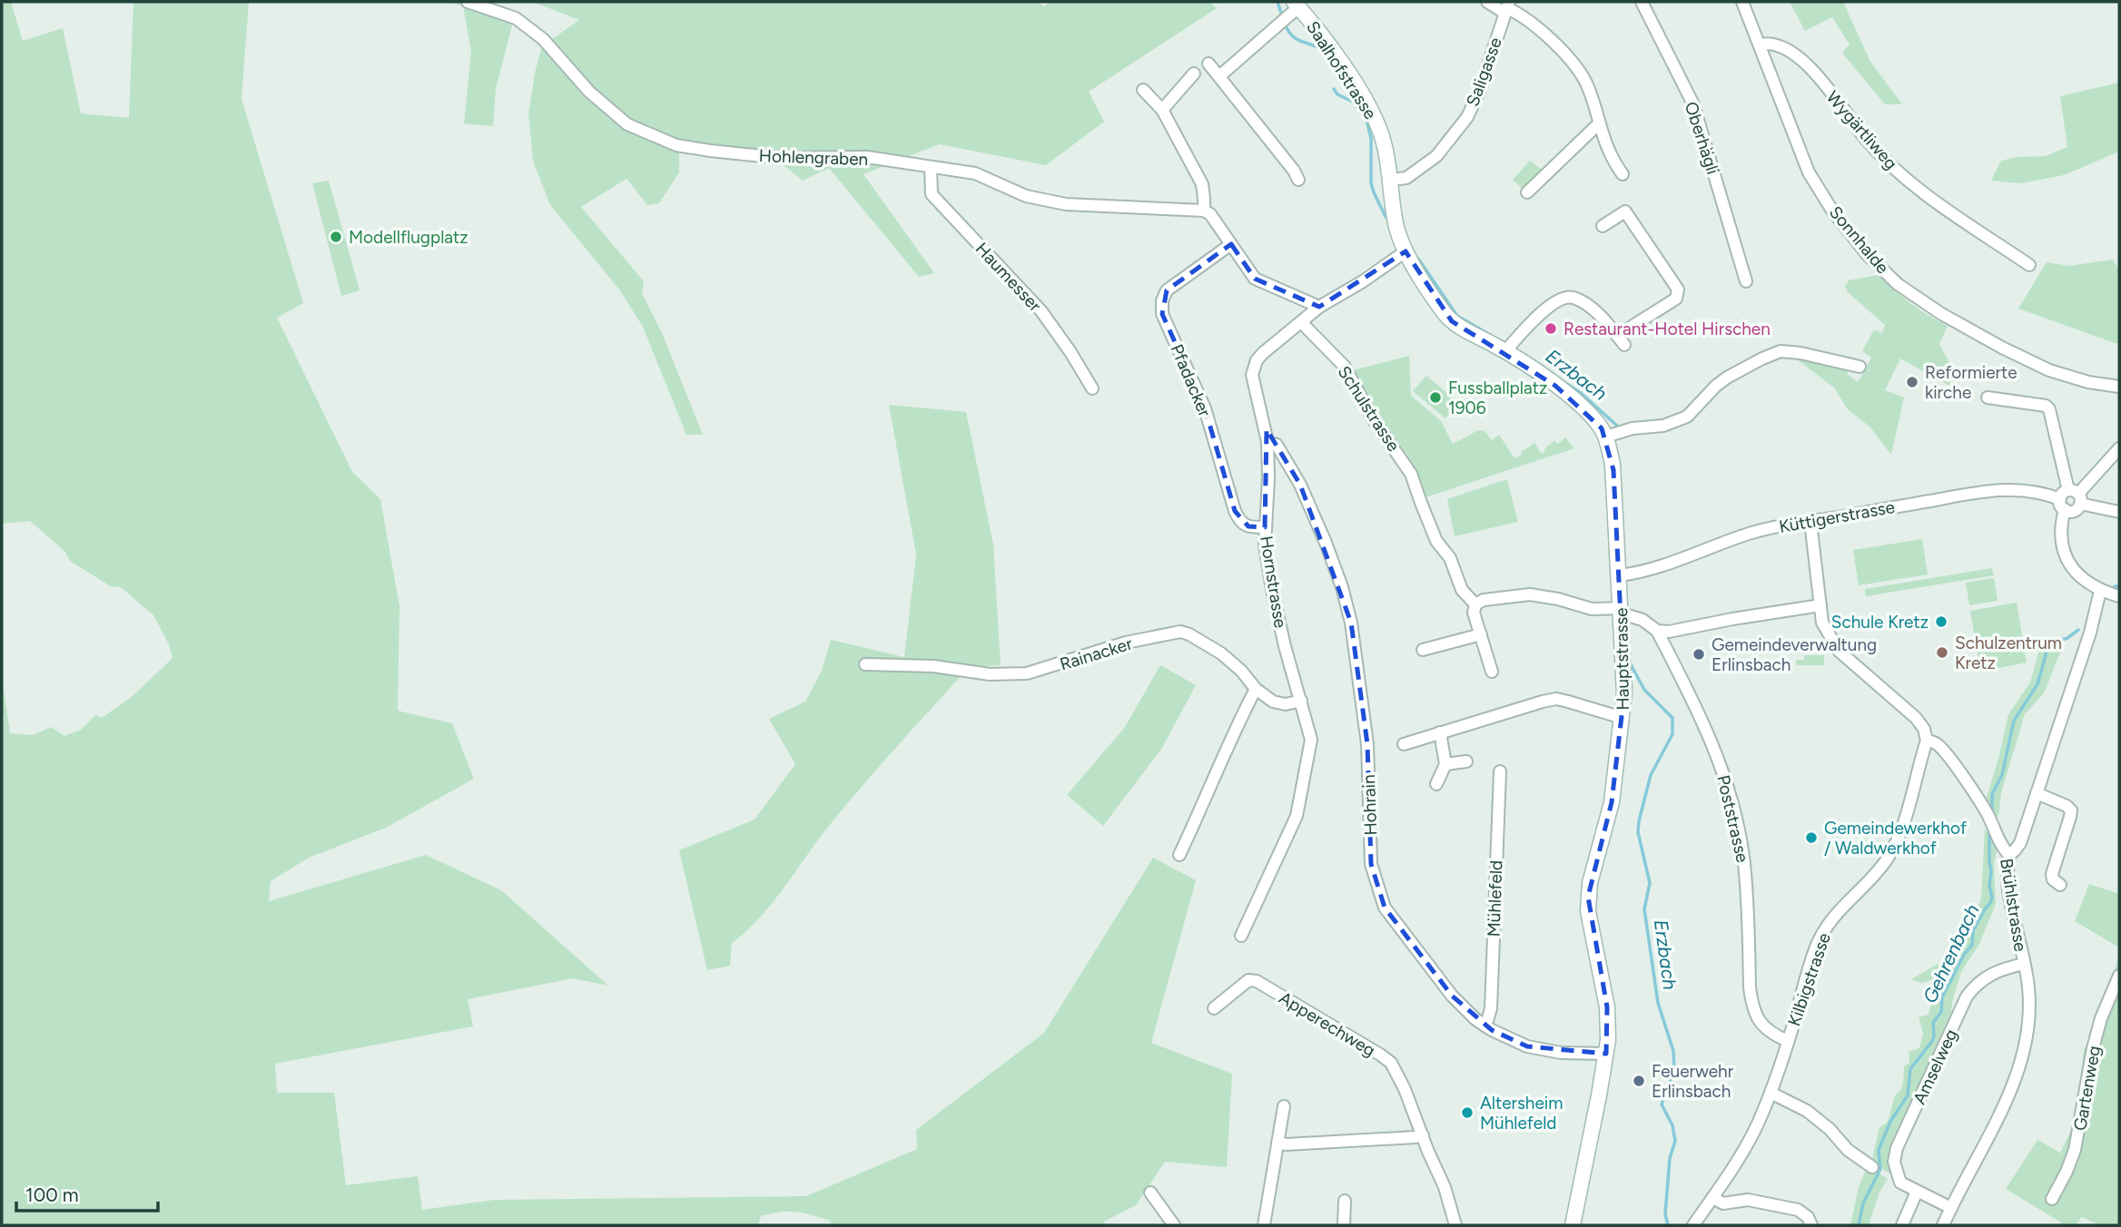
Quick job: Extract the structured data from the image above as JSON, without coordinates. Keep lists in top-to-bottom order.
{
  "streets": {
    "main road": ["Saalhofstrasse", "Hauptstrasse"],
    "street": [
      "Saligasse",
      "Wygärtliweg",
      "Oberhägli",
      "Hohlengraben",
      "Sonnhalde",
      "Haumesser",
      "Pfadacker",
      "Schulstrasse",
      "Küttigerstrasse",
      "Hornstrasse",
      "Rainacker",
      "Hohrain",
      "Poststrasse",
      "Mühlefeld",
      "Brühlstrasse",
      "Kilbigstrasse",
      "Apperechweg",
      "Amselweg",
      "Gartenweg"
    ]
  },
  "crossings": [
    ["Saalhofstrasse", "Saligasse"],
    ["Saalhofstrasse", "Hauptstrasse"],
    ["Saligasse", "Hauptstrasse"],
    ["Wygärtliweg", "Sonnhalde"],
    ["Hohlengraben", "Haumesser"],
    ["Pfadacker", "Hornstrasse"],
    ["Schulstrasse", "Hornstrasse"],
    ["Küttigerstrasse", "Hauptstrasse"],
    ["Küttigerstrasse", "Brühlstrasse"],
    ["Hornstrasse", "Rainacker"],
    ["Hornstrasse", "Hauptstrasse"],
    ["Hornstrasse", "Hohrain"],
    ["Hauptstrasse", "Hohrain"],
    ["Hohrain", "Mühlefeld"],
    ["Poststrasse", "Kilbigstrasse"],
    ["Brühlstrasse", "Kilbigstrasse"],
    ["Brühlstrasse", "Amselweg"]
  ],
  "water": ["Erzbach", "Gehrenbach"],
  "places": [
    "Modellflugplatz",
    "Restaurant-Hotel Hirschen",
    "Reformierte kirche",
    "Fussballplatz 1906",
    "Schule Kretz",
    "Schulzentrum Kretz",
    "Gemeindeverwaltung Erlinsbach",
    "Gemeindewerkhof / Waldwerkhof",
    "Feuerwehr Erlinsbach",
    "Altersheim Mühlefeld"
  ],
  "scale_bar": "100 m"
}
